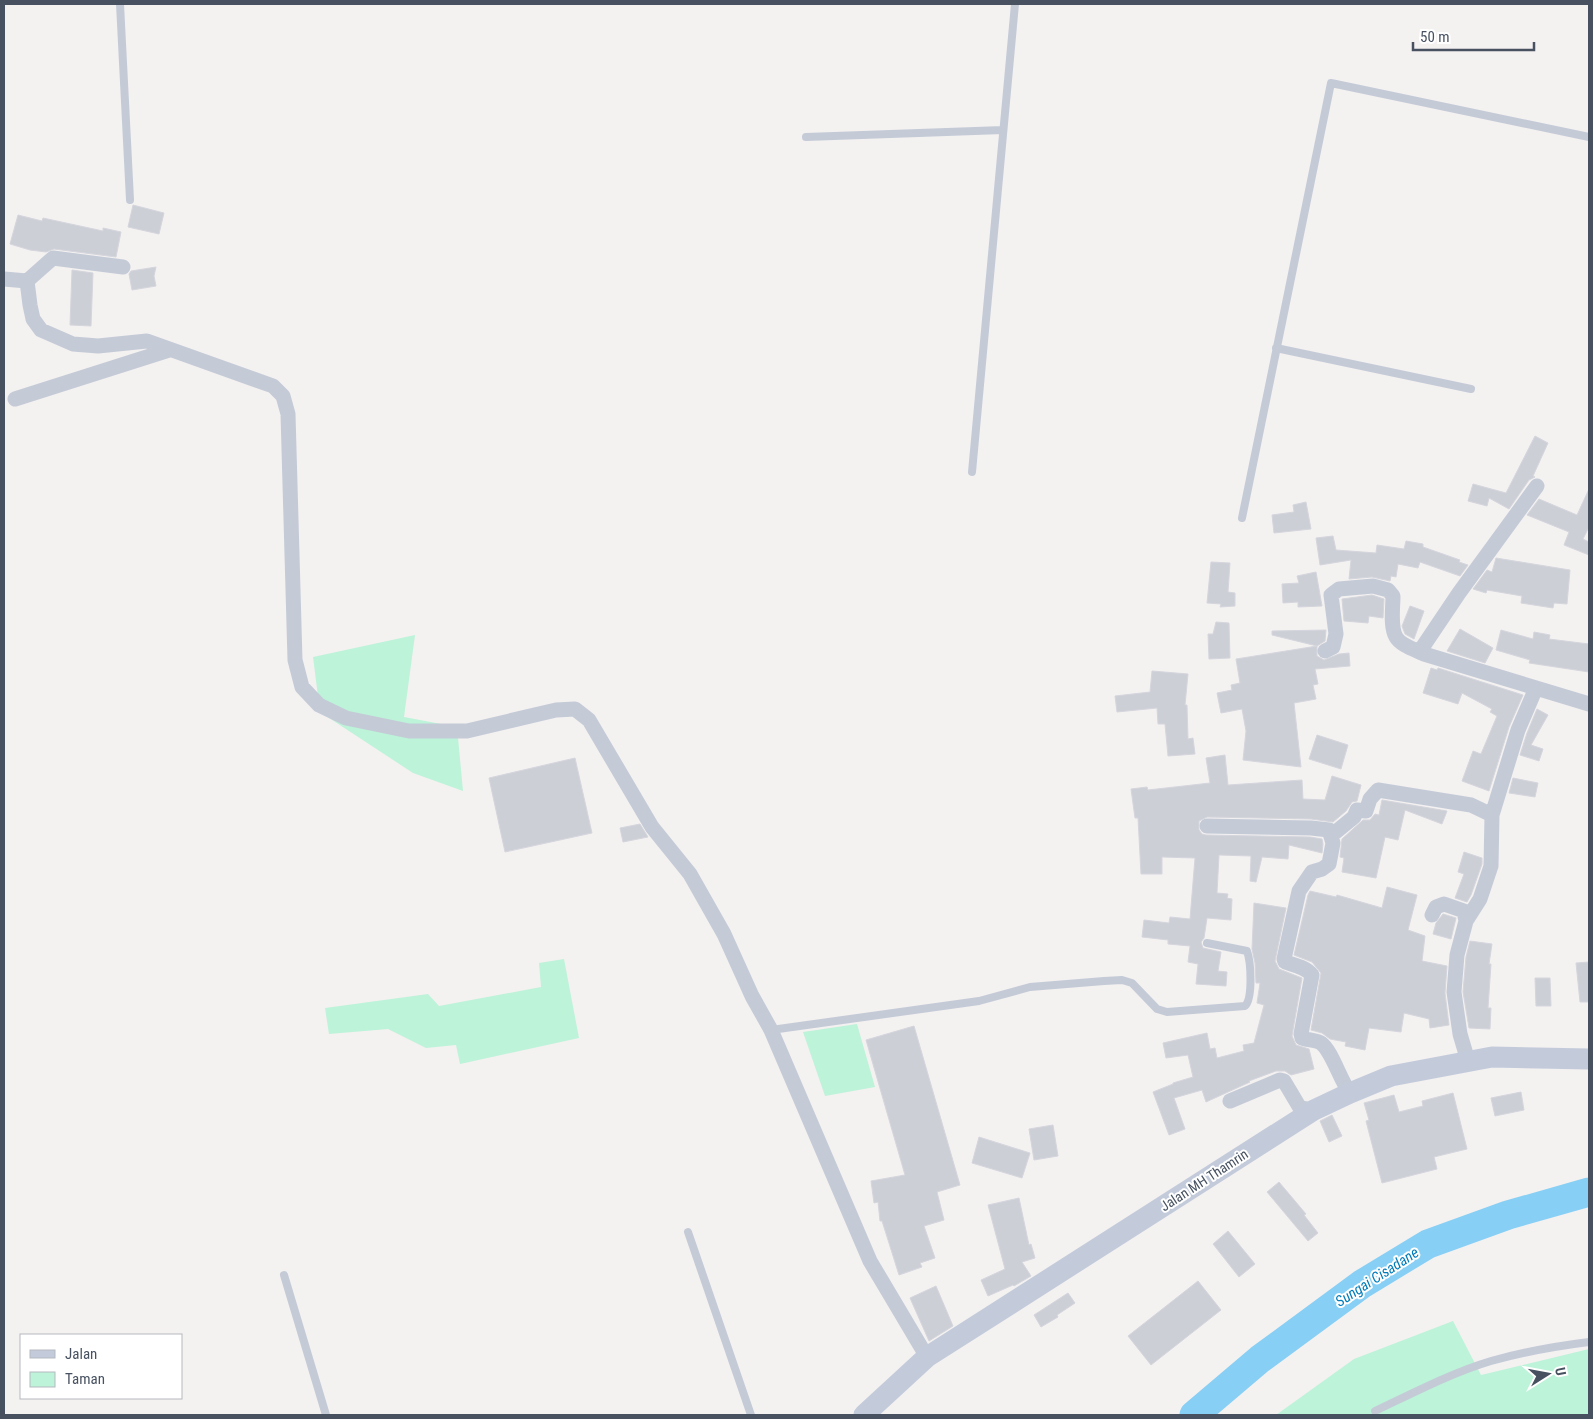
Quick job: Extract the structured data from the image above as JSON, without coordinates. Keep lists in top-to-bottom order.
{
  "streets": {
    "street": ["Jalan MH Thamrin"]
  },
  "water": ["Sungai Cisadane"],
  "legend": ["Jalan", "Taman"],
  "scale_bar": "50 m",
  "north": "right"
}
